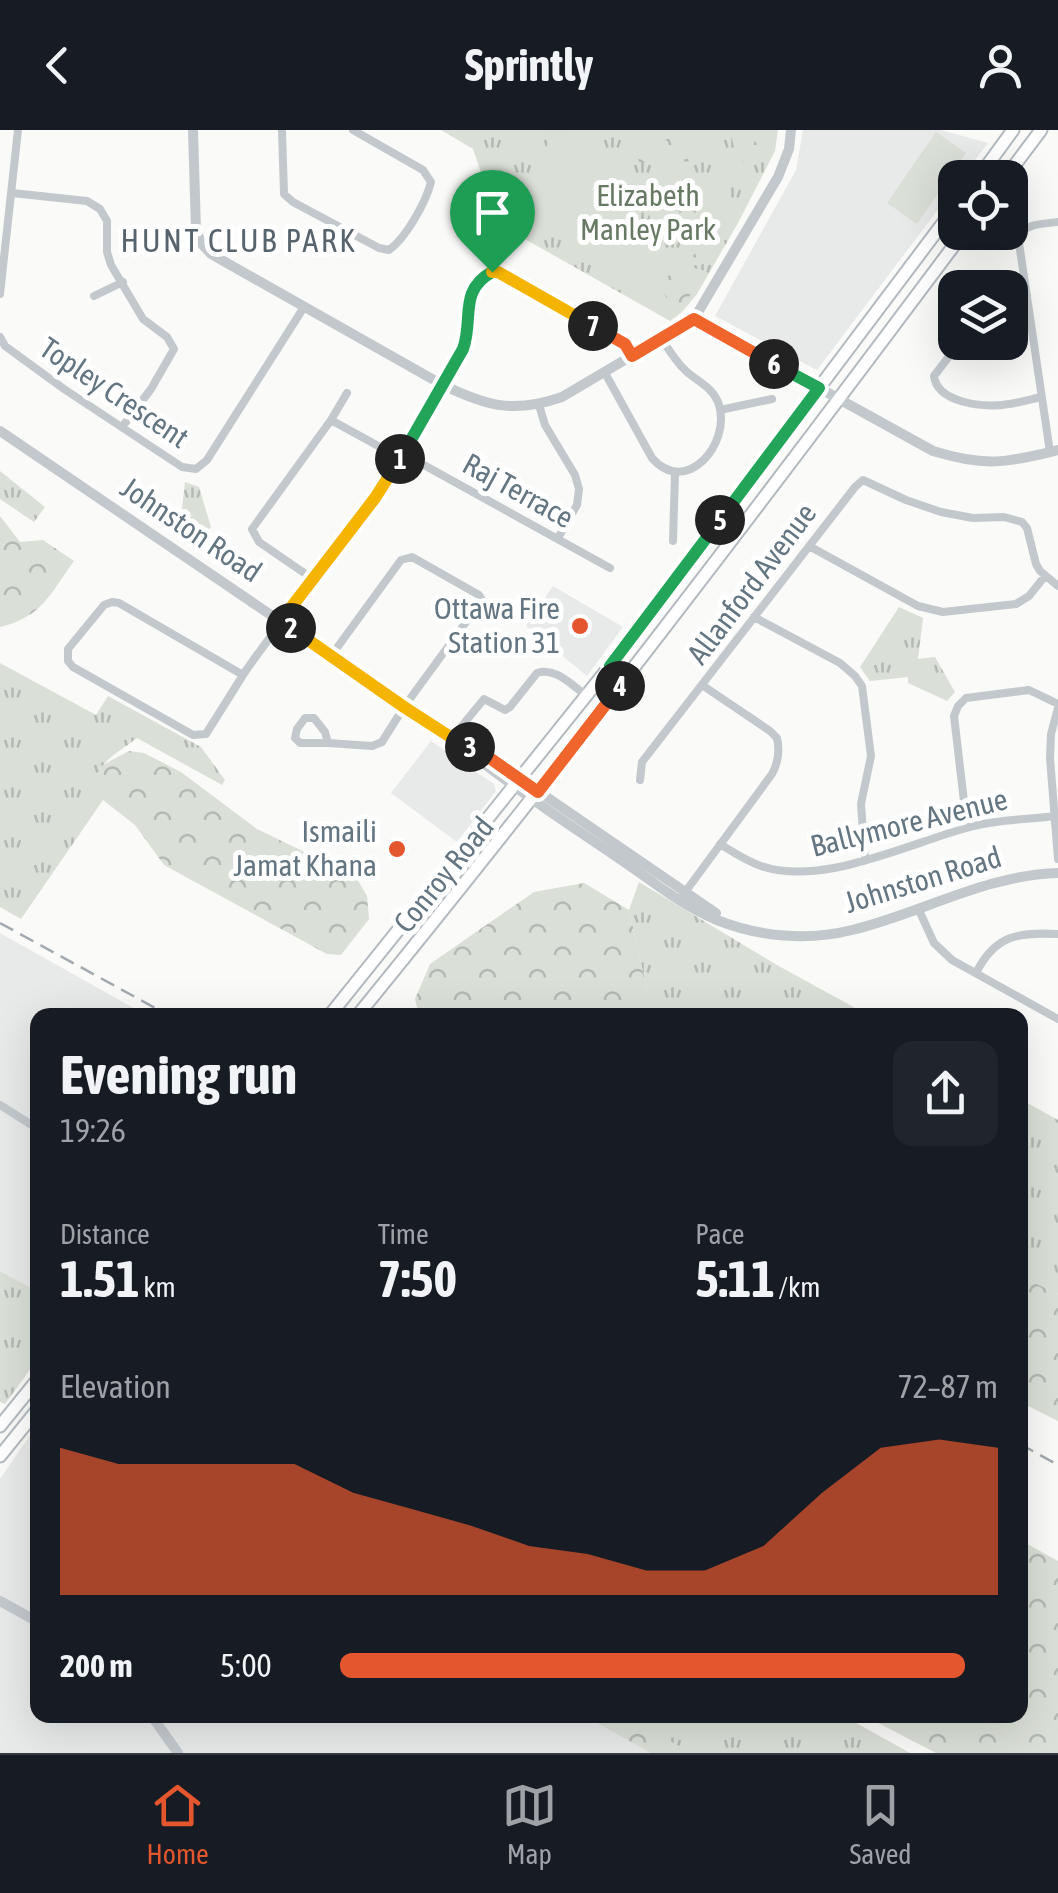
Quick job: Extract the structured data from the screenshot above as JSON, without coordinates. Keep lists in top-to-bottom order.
{
  "streets": {
    "main road": ["Conroy Road"],
    "street": [
      "Topley Crescent",
      "Raj Terrace",
      "Johnston Road",
      "Allanford Avenue",
      "Ballymore Avenue"
    ]
  },
  "crossings": [
    ["Johnston Road", "Allanford Avenue"],
    ["Johnston Road", "Conroy Road"],
    ["Allanford Avenue", "Ballymore Avenue"]
  ],
  "districts": ["HUNT CLUB PARK"],
  "parks": ["Elizabeth Manley Park"],
  "places": ["Ottawa Fire Station 31", "Ismaili Jamat Khana"],
  "page": {
    "header": "Sprintly",
    "pins": [
      "7",
      "6",
      "1",
      "5",
      "2",
      "4",
      "3"
    ],
    "heading": ["Evening run", "19:26"],
    "stats": [
      ["Distance", "1.51 km"],
      ["Time", "7:50"],
      ["Pace", "5:11 /km"]
    ],
    "chart": ["Elevation", "72–87 m"],
    "list": [
      {
        "name": "200 m",
        "note": "5:00"
      }
    ],
    "tabs": ["Home", "Map", "Saved"]
  }
}
